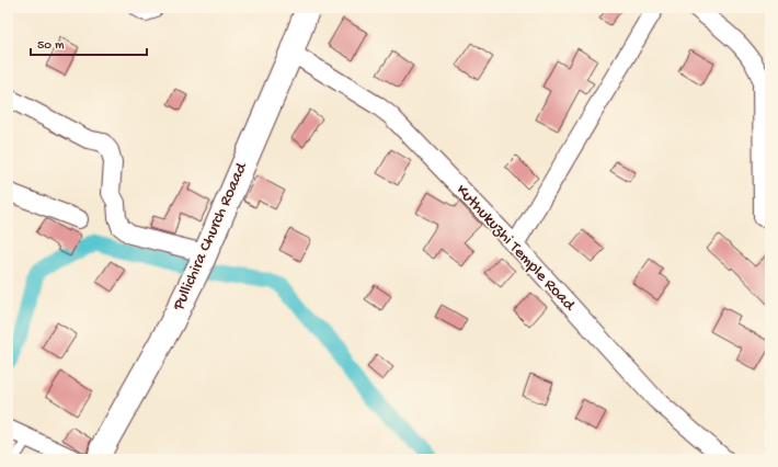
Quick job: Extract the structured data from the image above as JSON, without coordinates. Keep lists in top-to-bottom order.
{
  "streets": {
    "main road": ["Pullichira Church Roaad"],
    "street": ["Kuthukuzhi Temple Road"]
  },
  "crossings": [
    ["Pullichira Church Roaad", "Kuthukuzhi Temple Road"]
  ],
  "scale_bar": "50 m"
}
